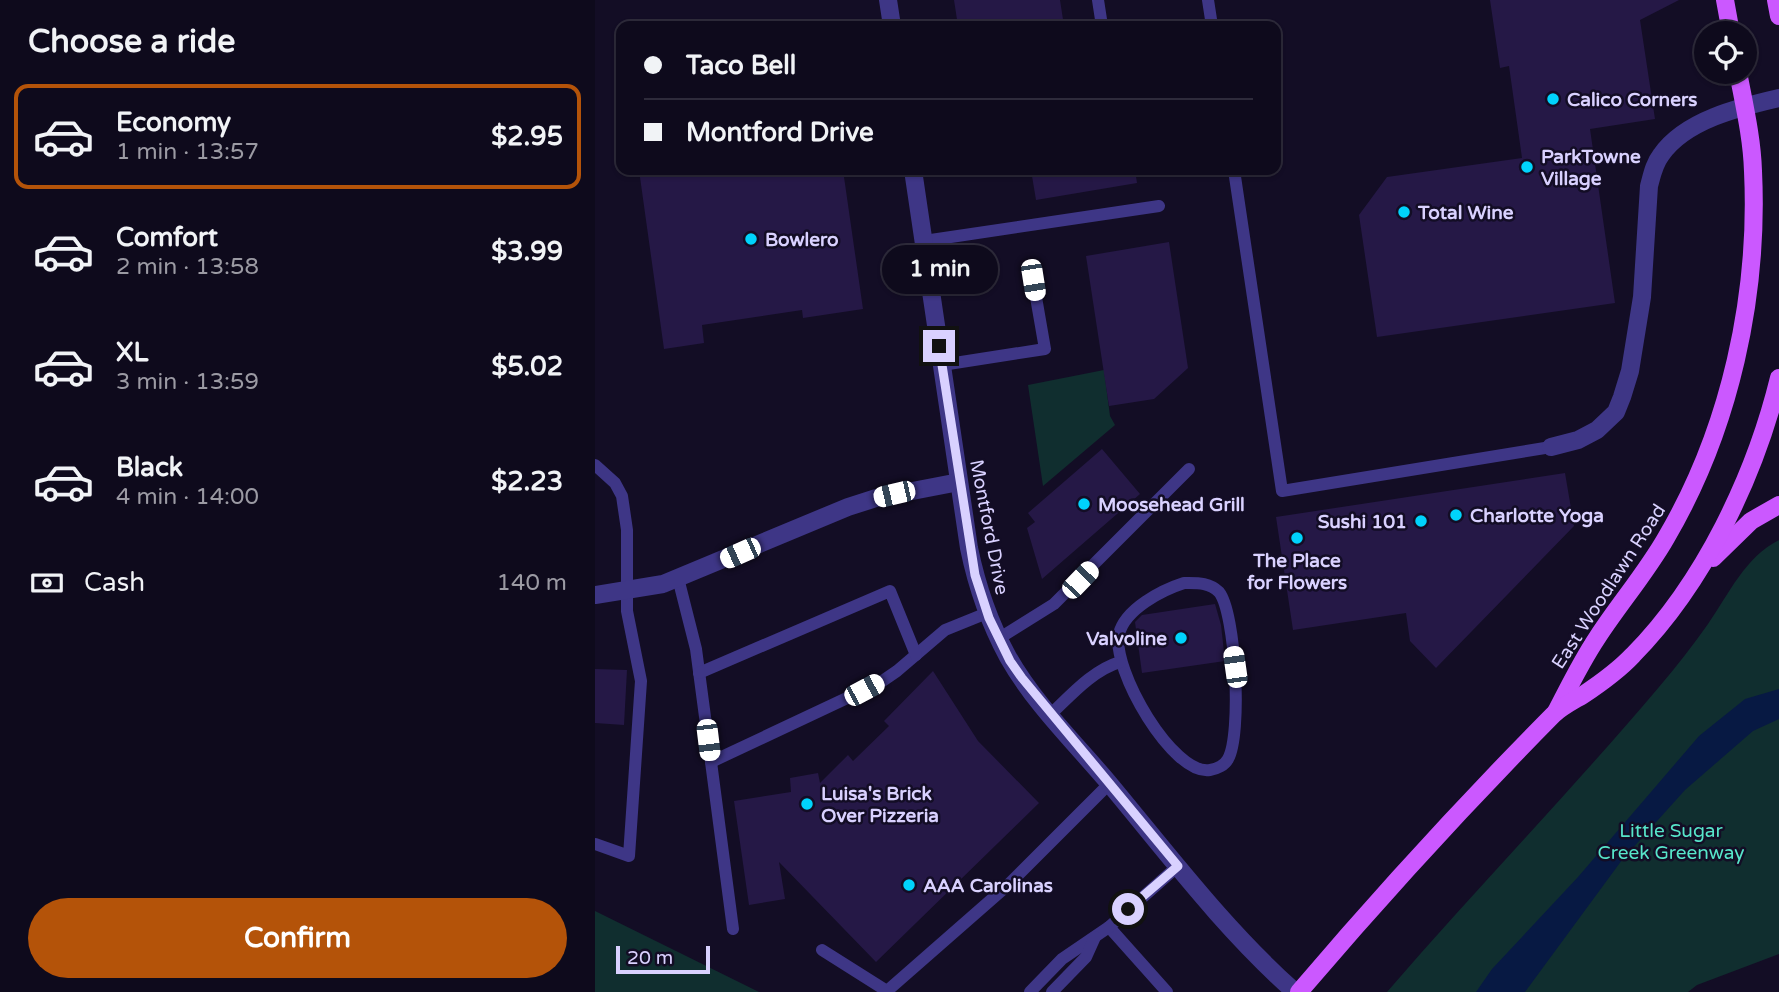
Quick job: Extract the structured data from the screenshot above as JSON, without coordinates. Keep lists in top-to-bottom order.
{
  "streets": {
    "main road": ["East Woodlawn Road"],
    "street": ["Montford Drive"]
  },
  "crossings": [
    ["Montford Drive", "East Woodlawn Road"]
  ],
  "parks": ["Little Sugar Creek Greenway"],
  "places": [
    "Calico Corners",
    "ParkTowne Village",
    "Total Wine",
    "Bowlero",
    "Moosehead Grill",
    "Charlotte Yoga",
    "Sushi 101",
    "The Place for Flowers",
    "Valvoline",
    "Luisa's Brick Over Pizzeria",
    "AAA Carolinas"
  ],
  "scale_bar": "20 m",
  "page": {
    "heading": "Choose a ride",
    "banner": ["Taco Bell", "Montford Drive"],
    "list": [
      {
        "name": "Economy",
        "note": "1 min · 13:57",
        "value": "$2.95"
      },
      {
        "name": "Comfort",
        "note": "2 min · 13:58",
        "value": "$3.99"
      },
      {
        "name": "XL",
        "note": "3 min · 13:59",
        "value": "$5.02"
      },
      {
        "name": "Black",
        "note": "4 min · 14:00",
        "value": "$2.23"
      }
    ],
    "bubble": "1 min",
    "pay": ["Cash", "140 m"],
    "buttons": "Confirm",
    "scale": "20 m"
  }
}
